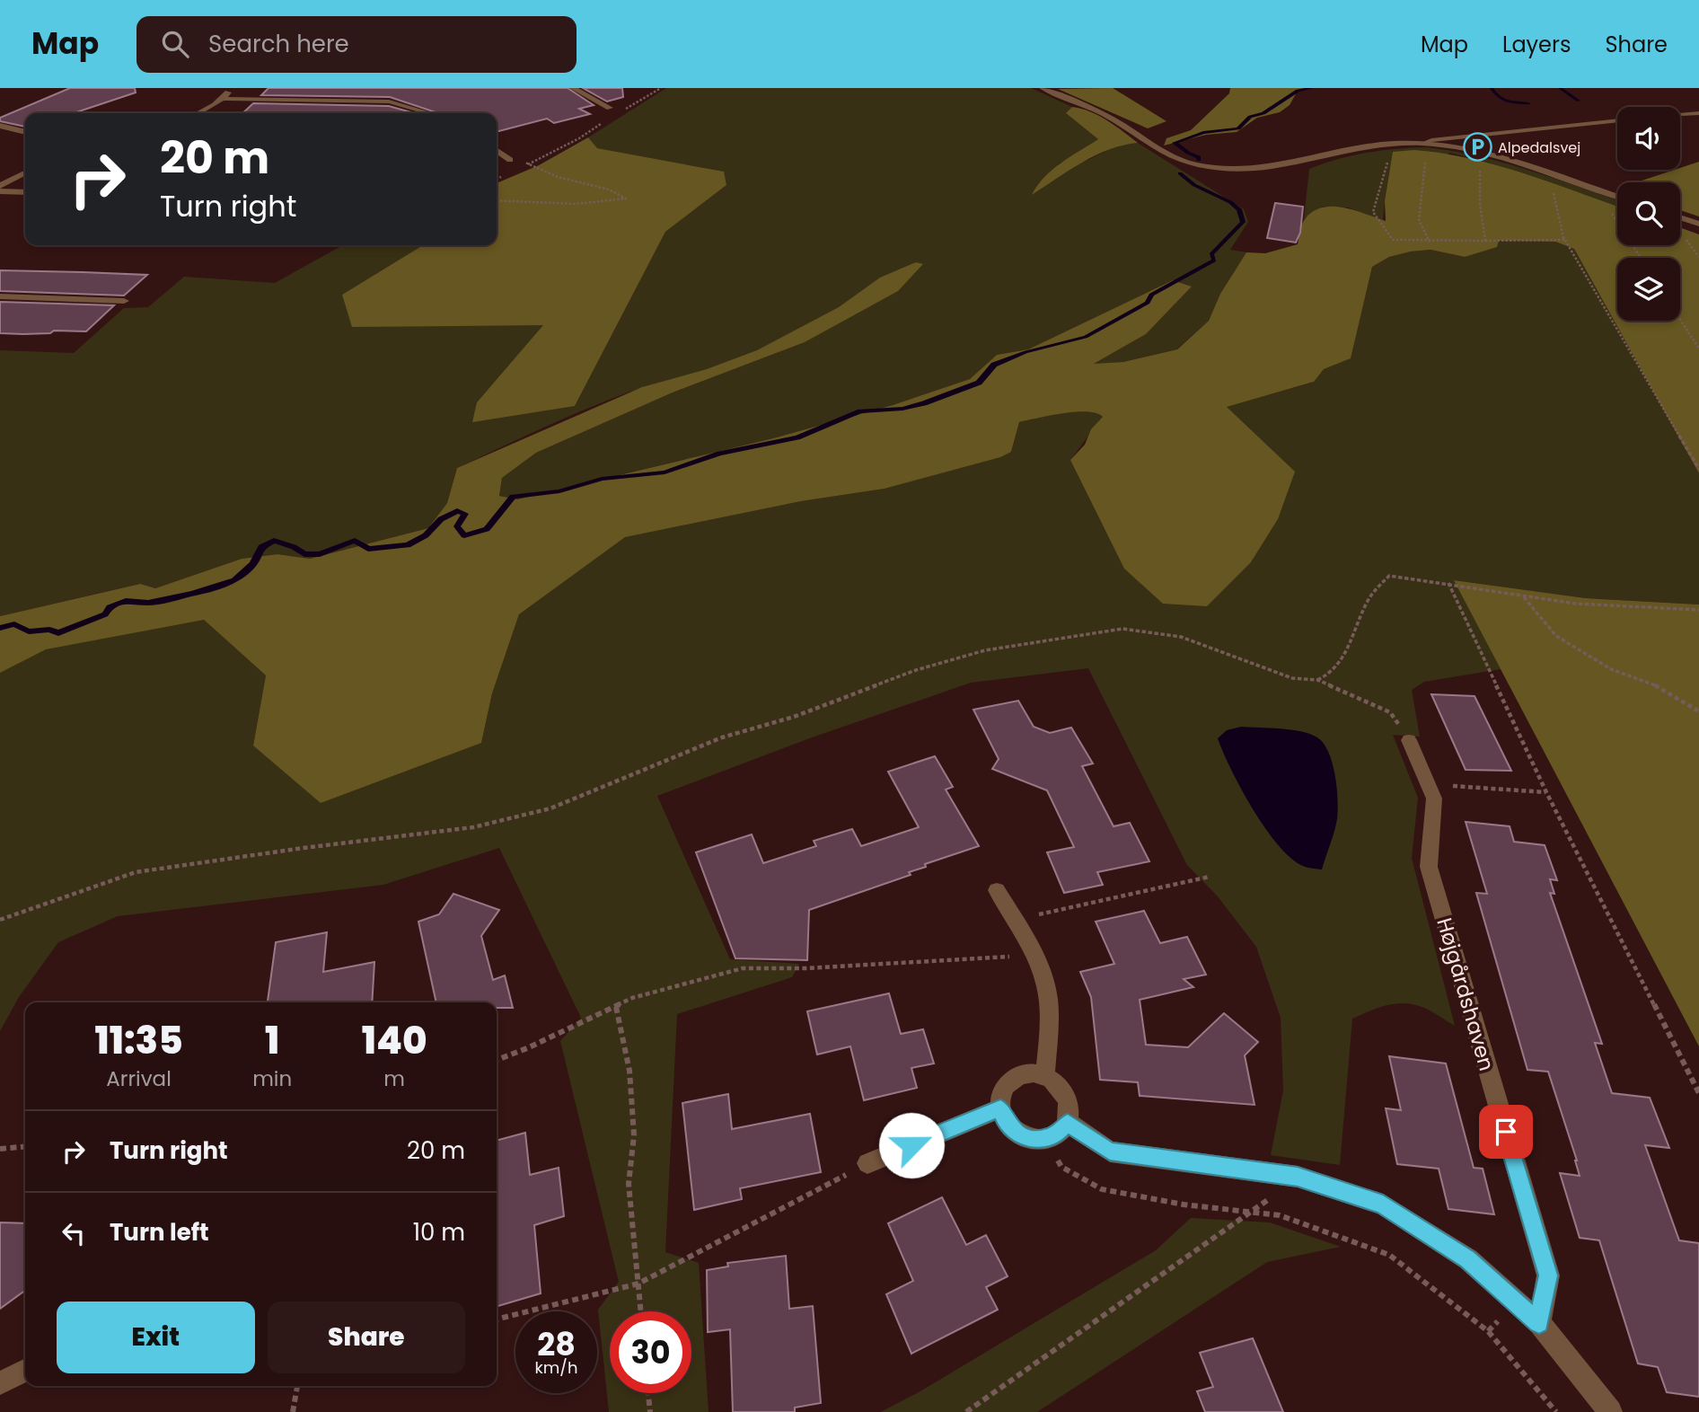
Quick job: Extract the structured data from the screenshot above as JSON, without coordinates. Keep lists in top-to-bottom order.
{
  "streets": {
    "street": ["Højgårdshaven"]
  },
  "places": {
    "parking": ["Alpedalsvej"]
  },
  "page": {
    "header": "Map",
    "search": "Search here",
    "nav": ["Map", "Layers", "Share"],
    "turn": ["20 m", "Turn right"],
    "eta": [
      "11:35",
      "Arrival",
      "1",
      "min",
      "140",
      "m"
    ],
    "list": [
      {
        "name": "Turn right",
        "value": "20 m"
      },
      {
        "name": "Turn left",
        "value": "10 m"
      }
    ],
    "buttons": ["Exit", "Share"],
    "speed": "28 km/h",
    "limit": "30"
  }
}
